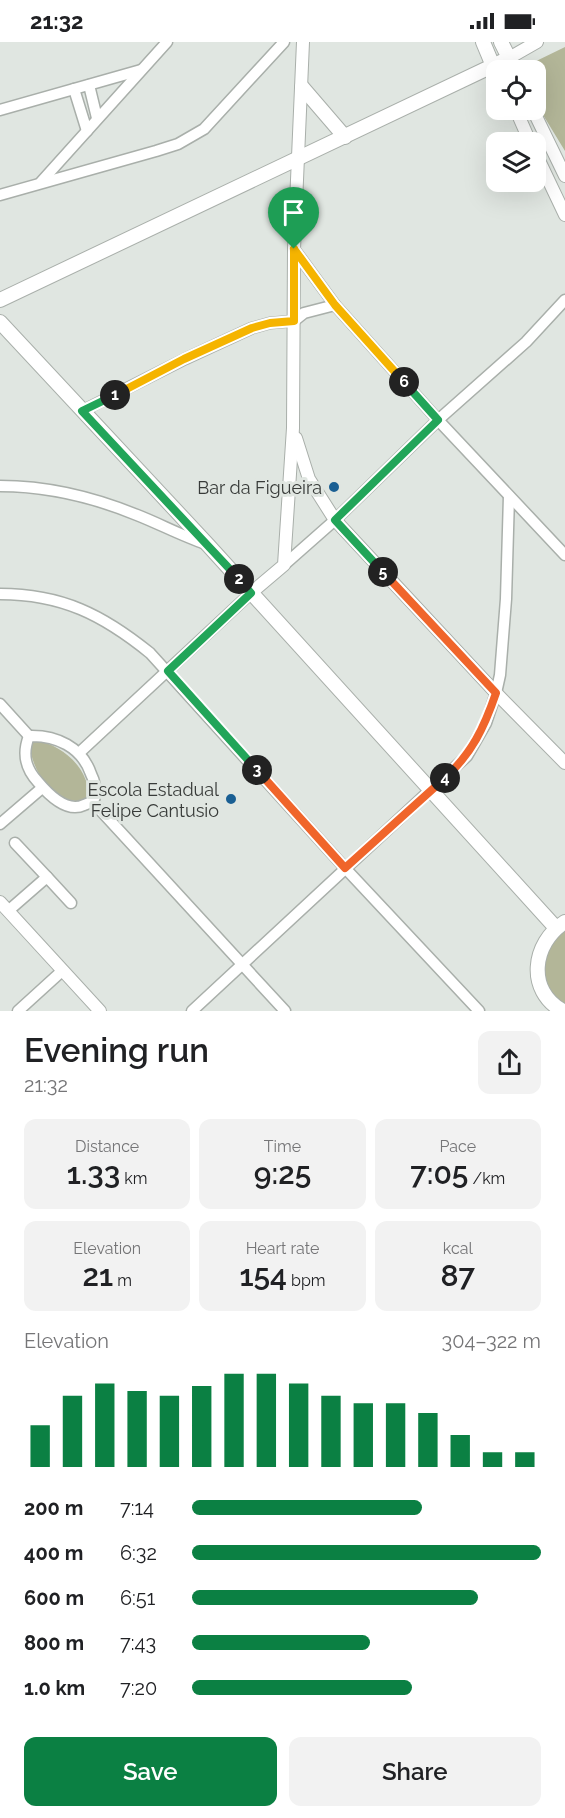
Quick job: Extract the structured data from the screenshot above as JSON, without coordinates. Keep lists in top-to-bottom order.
{
  "places": ["Bar da Figueira", "Escola Estadual Felipe Cantusio"],
  "page": {
    "status": "21:32",
    "pins": [
      "6",
      "1",
      "5",
      "2",
      "3",
      "4"
    ],
    "heading": ["Evening run", "21:32"],
    "stats": [
      ["Distance", "1.33 km"],
      ["Time", "9:25"],
      ["Pace", "7:05 /km"],
      ["Elevation", "21 m"],
      ["Heart rate", "154 bpm"],
      ["kcal", "87"]
    ],
    "chart": ["Elevation", "304–322 m"],
    "list": [
      {
        "name": "200 m",
        "note": "7:14"
      },
      {
        "name": "400 m",
        "note": "6:32"
      },
      {
        "name": "600 m",
        "note": "6:51"
      },
      {
        "name": "800 m",
        "note": "7:43"
      },
      {
        "name": "1.0 km",
        "note": "7:20"
      }
    ],
    "buttons": ["Save", "Share"]
  }
}
